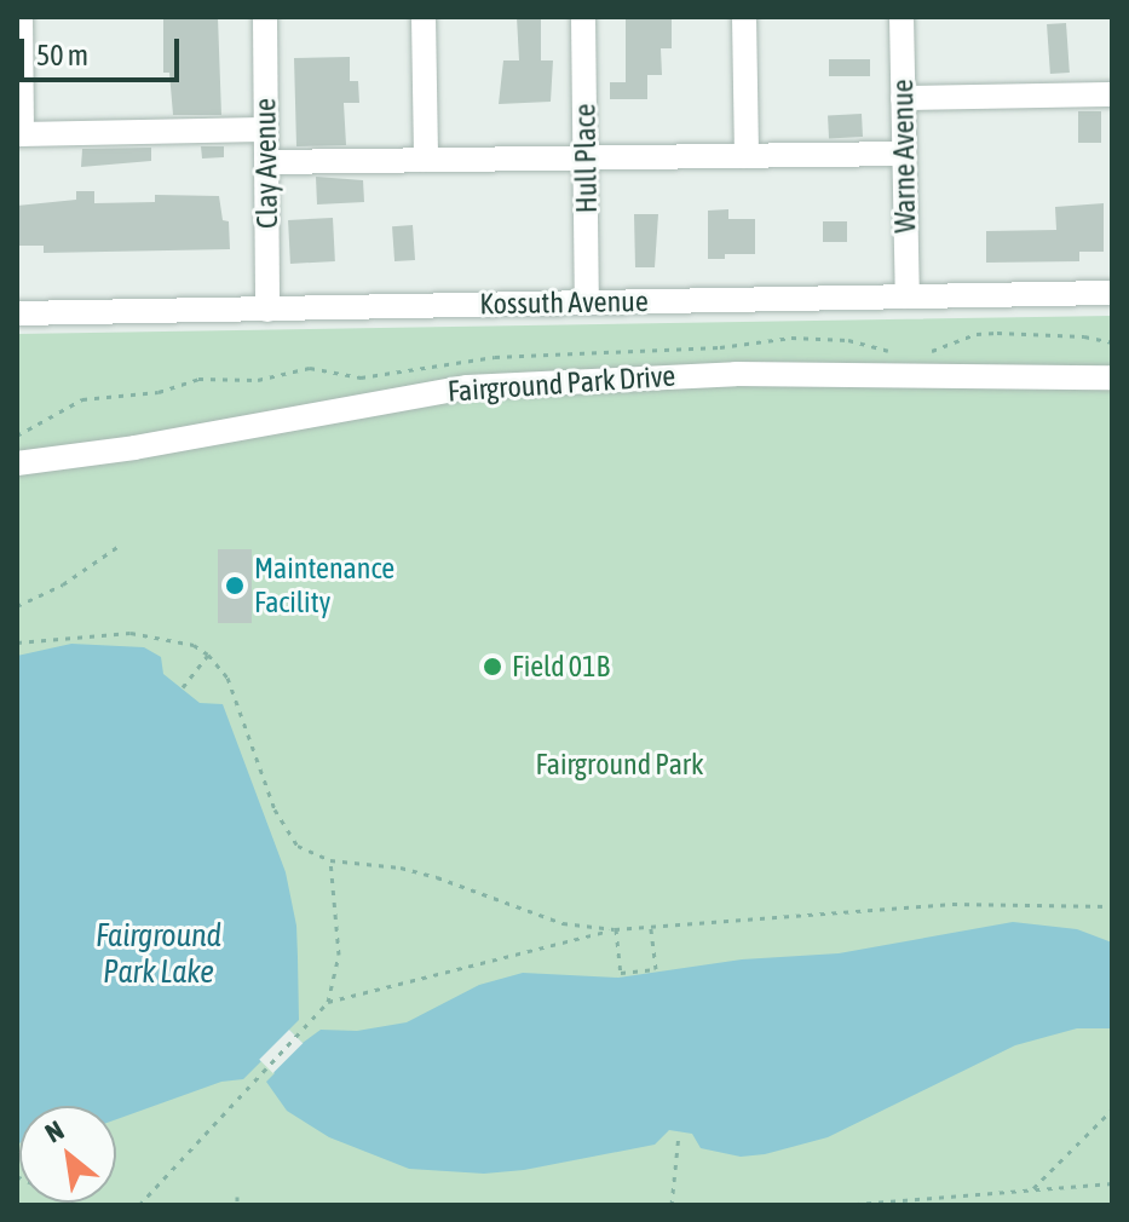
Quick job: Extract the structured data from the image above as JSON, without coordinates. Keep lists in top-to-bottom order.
{
  "streets": {
    "street": [
      "Warne Avenue",
      "Hull Place",
      "Clay Avenue",
      "Kossuth Avenue",
      "Fairground Park Drive"
    ]
  },
  "crossings": [
    ["Warne Avenue", "Kossuth Avenue"],
    ["Hull Place", "Kossuth Avenue"],
    ["Clay Avenue", "Kossuth Avenue"]
  ],
  "water": ["Fairground Park Lake"],
  "parks": ["Fairground Park"],
  "places": ["Maintenance Facility", "Field 01B"],
  "scale_bar": "50 m",
  "north": "top left"
}
